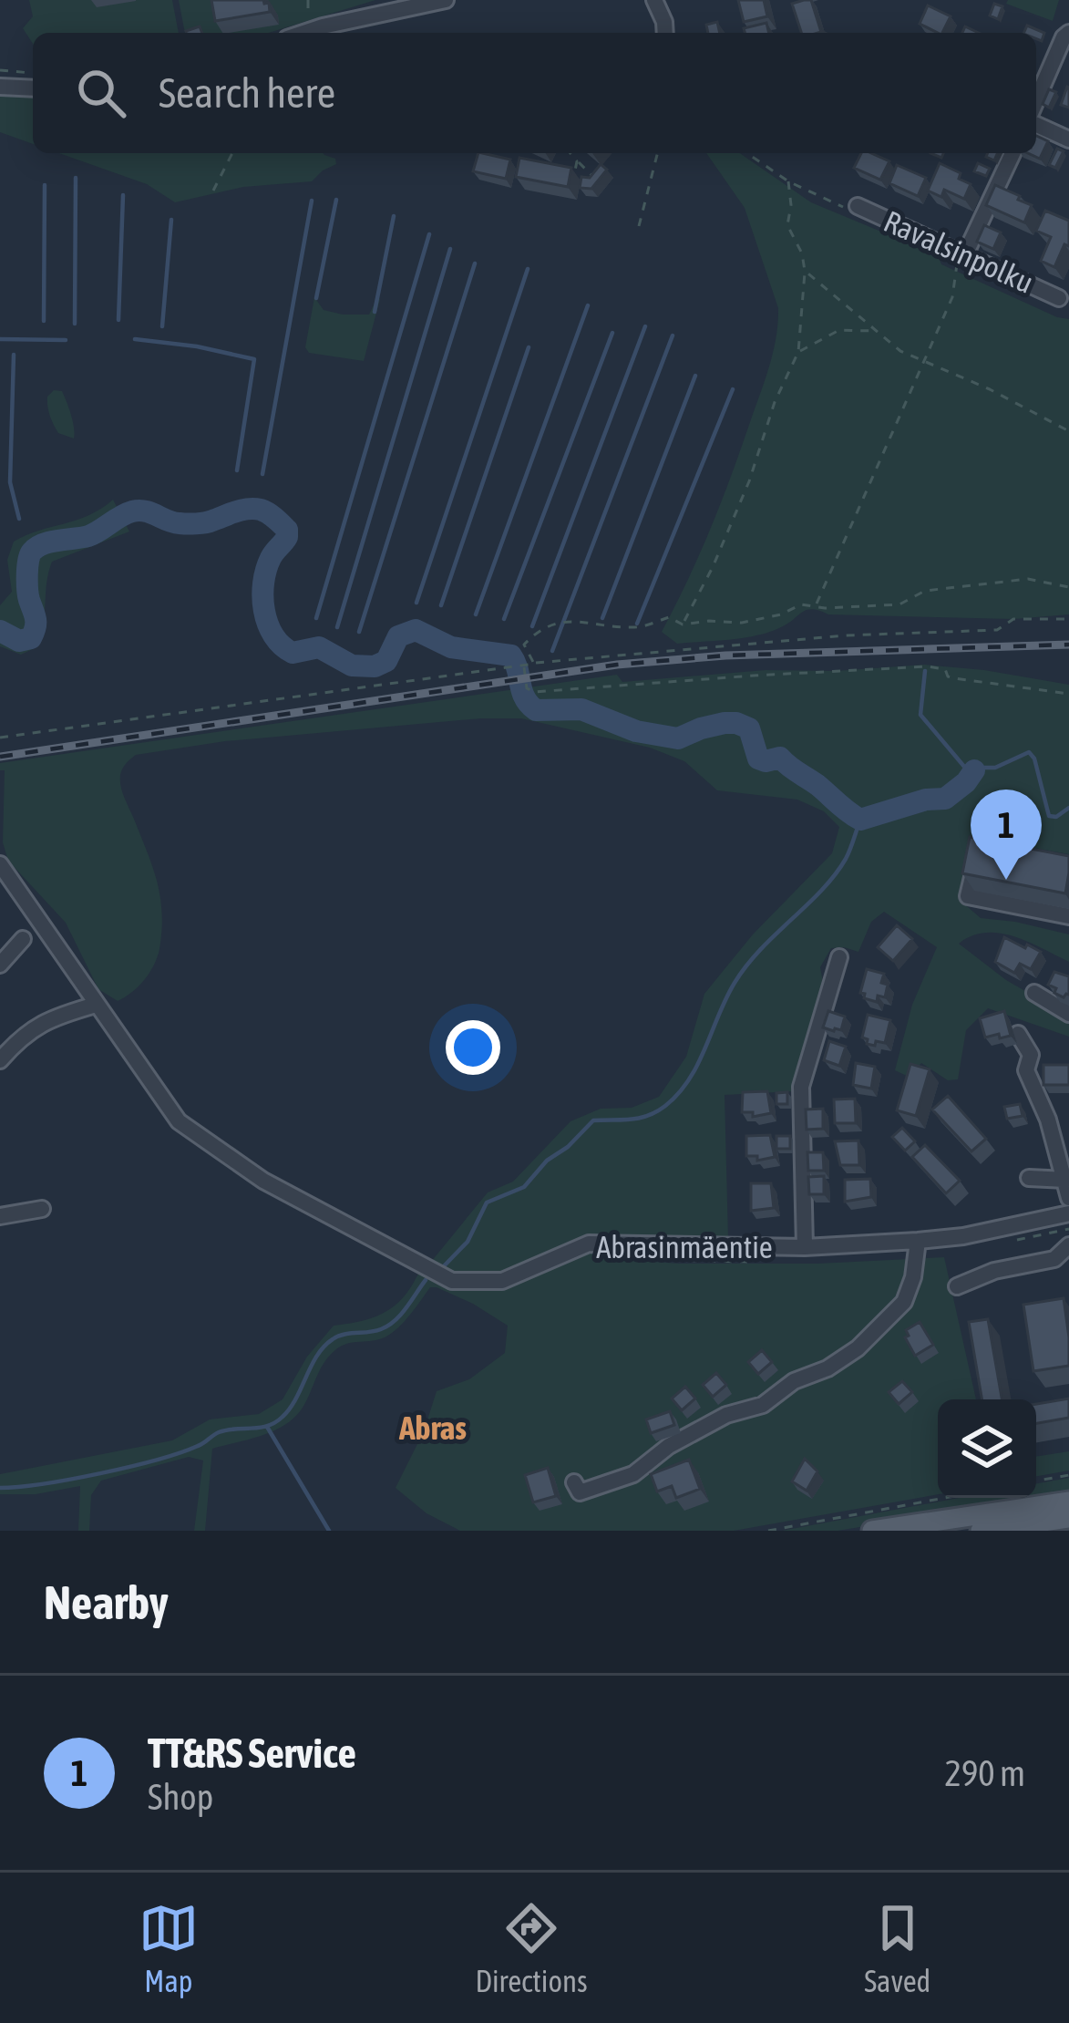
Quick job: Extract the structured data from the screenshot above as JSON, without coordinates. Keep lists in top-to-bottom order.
{
  "streets": {
    "street": ["Ravalsinpolku", "Abrasinmäentie"]
  },
  "districts": ["Abras"],
  "page": {
    "search": "Search here",
    "pins": "1",
    "heading": "Nearby",
    "list": [
      {
        "mark": "1",
        "name": "TT&RS Service",
        "note": "Shop",
        "value": "290 m"
      }
    ],
    "nav": ["Map", "Directions", "Saved"]
  }
}
